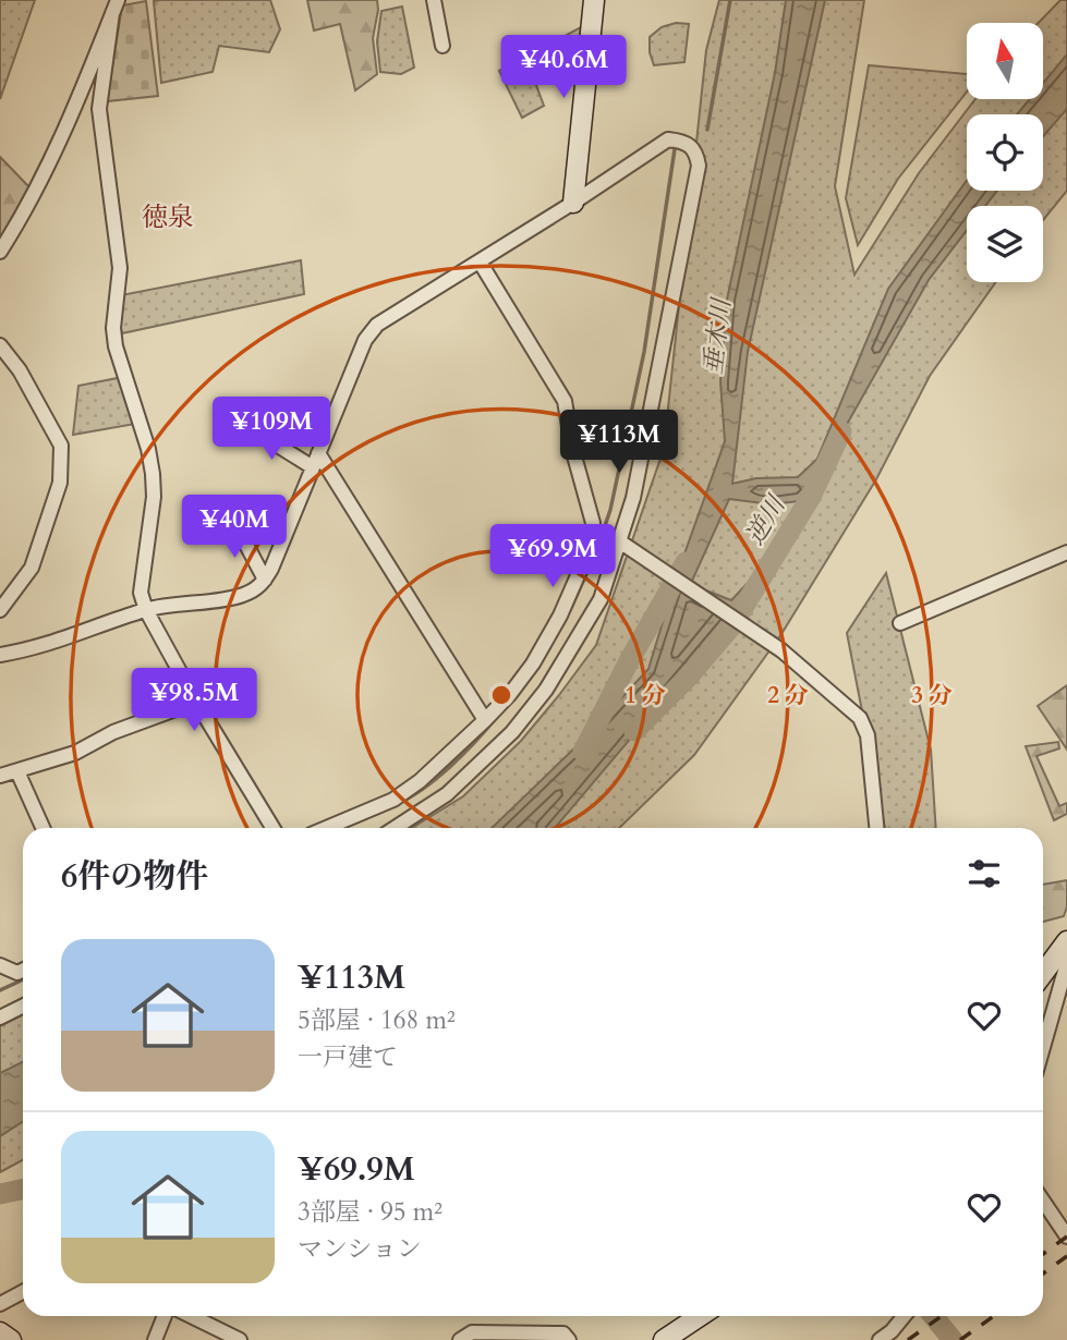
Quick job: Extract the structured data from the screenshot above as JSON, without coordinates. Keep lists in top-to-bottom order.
{
  "districts": ["徳泉"],
  "water": ["垂木川", "逆川"],
  "north": "top",
  "page": {
    "price": [
      "¥40.6M",
      "¥109M",
      "¥113M",
      "¥40M",
      "¥69.9M",
      "¥98.5M"
    ],
    "heading": "6件の物件",
    "list": [
      {
        "name": "¥113M",
        "note": "5部屋 · 168 m² · 一戸建て"
      },
      {
        "name": "¥69.9M",
        "note": "3部屋 · 95 m² · マンション"
      }
    ]
  },
  "rings": ["1 分", "2 分", "3 分"]
}
